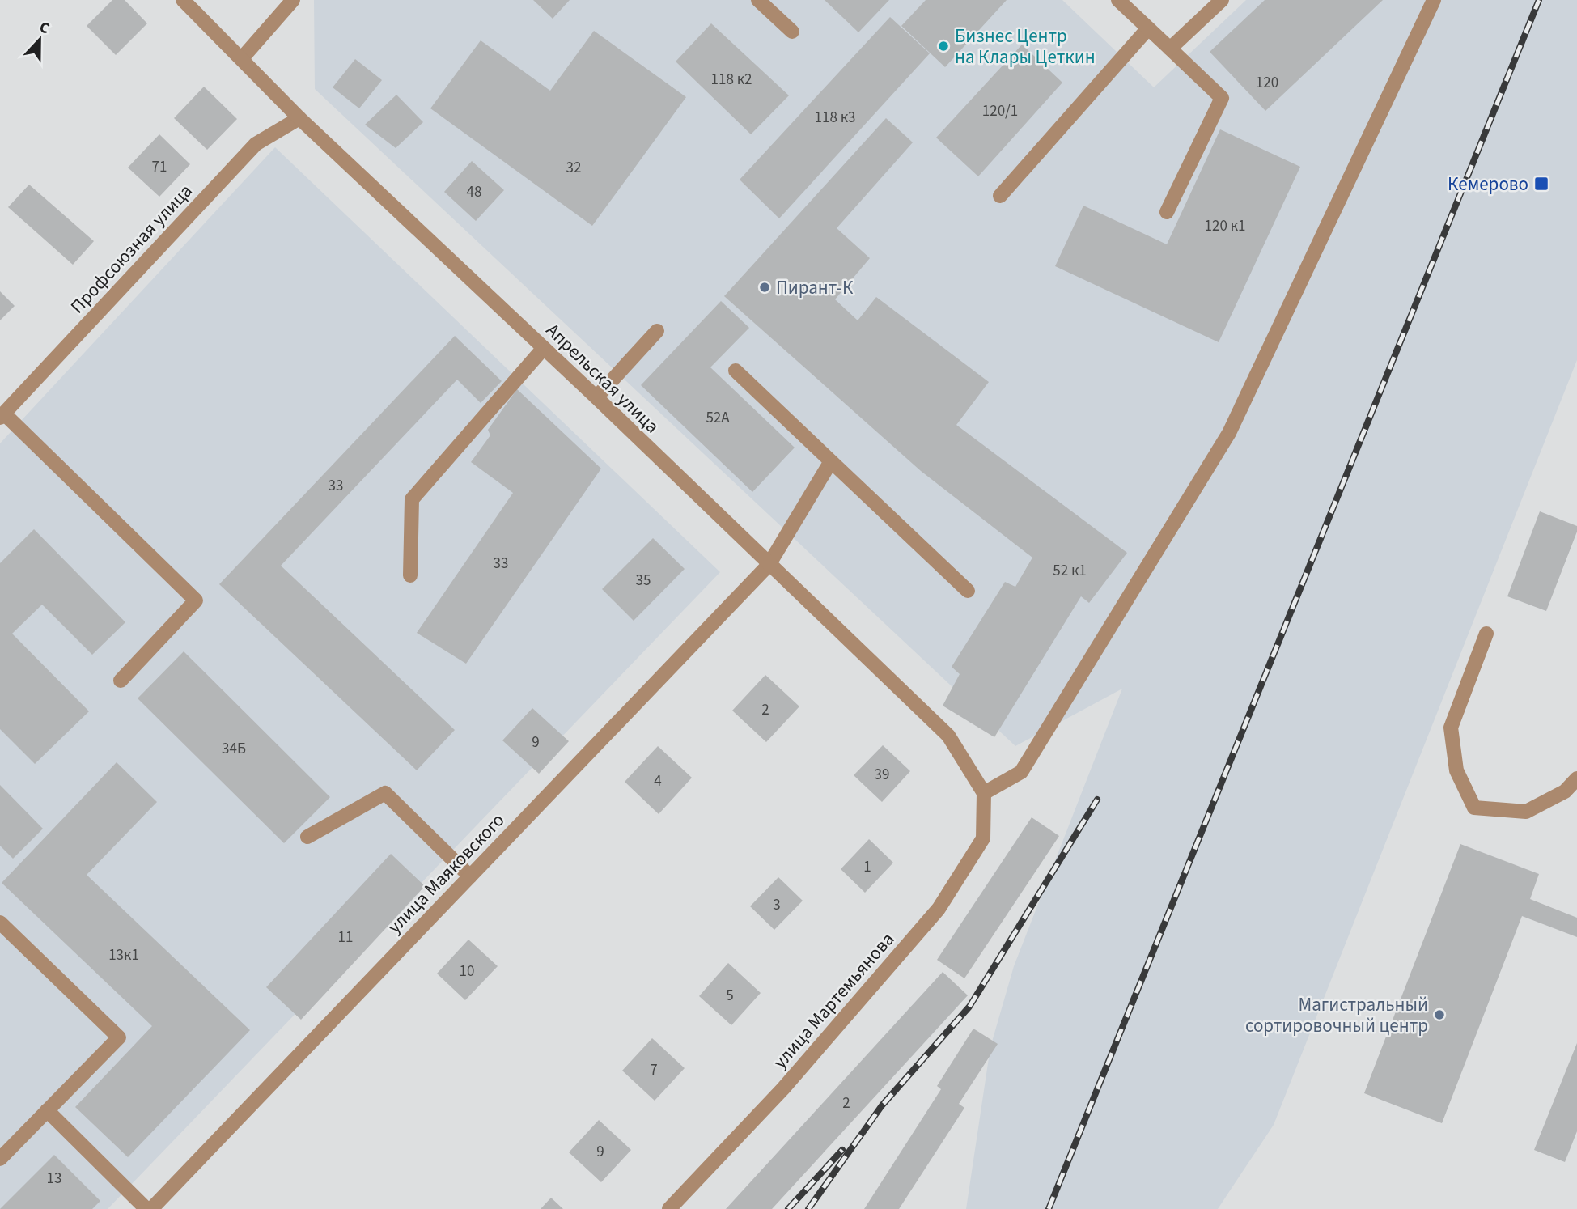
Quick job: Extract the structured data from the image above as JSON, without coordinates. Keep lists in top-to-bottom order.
{
  "streets": {
    "street": [
      "Профсоюзная улица",
      "Апрельская улица",
      "улица Маяковского",
      "улица Мартемьянова"
    ]
  },
  "crossings": [
    ["Профсоюзная улица", "Апрельская улица"],
    ["Апрельская улица", "улица Маяковского"],
    ["Апрельская улица", "улица Мартемьянова"]
  ],
  "places": {
    "other": ["Бизнес Центр на Клары Цеткин", "Пирант-К", "Магистральный сортировочный центр"],
    "transit": ["Кемерово"]
  },
  "house_numbers": [
    "118 к2",
    "120",
    "120/1",
    "118 к3",
    "71",
    "32",
    "48",
    "120 к1",
    "52А",
    "33",
    "33",
    "52 к1",
    "35",
    "2",
    "9",
    "34Б",
    "39",
    "4",
    "1",
    "3",
    "11",
    "13к1",
    "10",
    "5",
    "7",
    "2",
    "9",
    "13"
  ],
  "north": "top"
}
